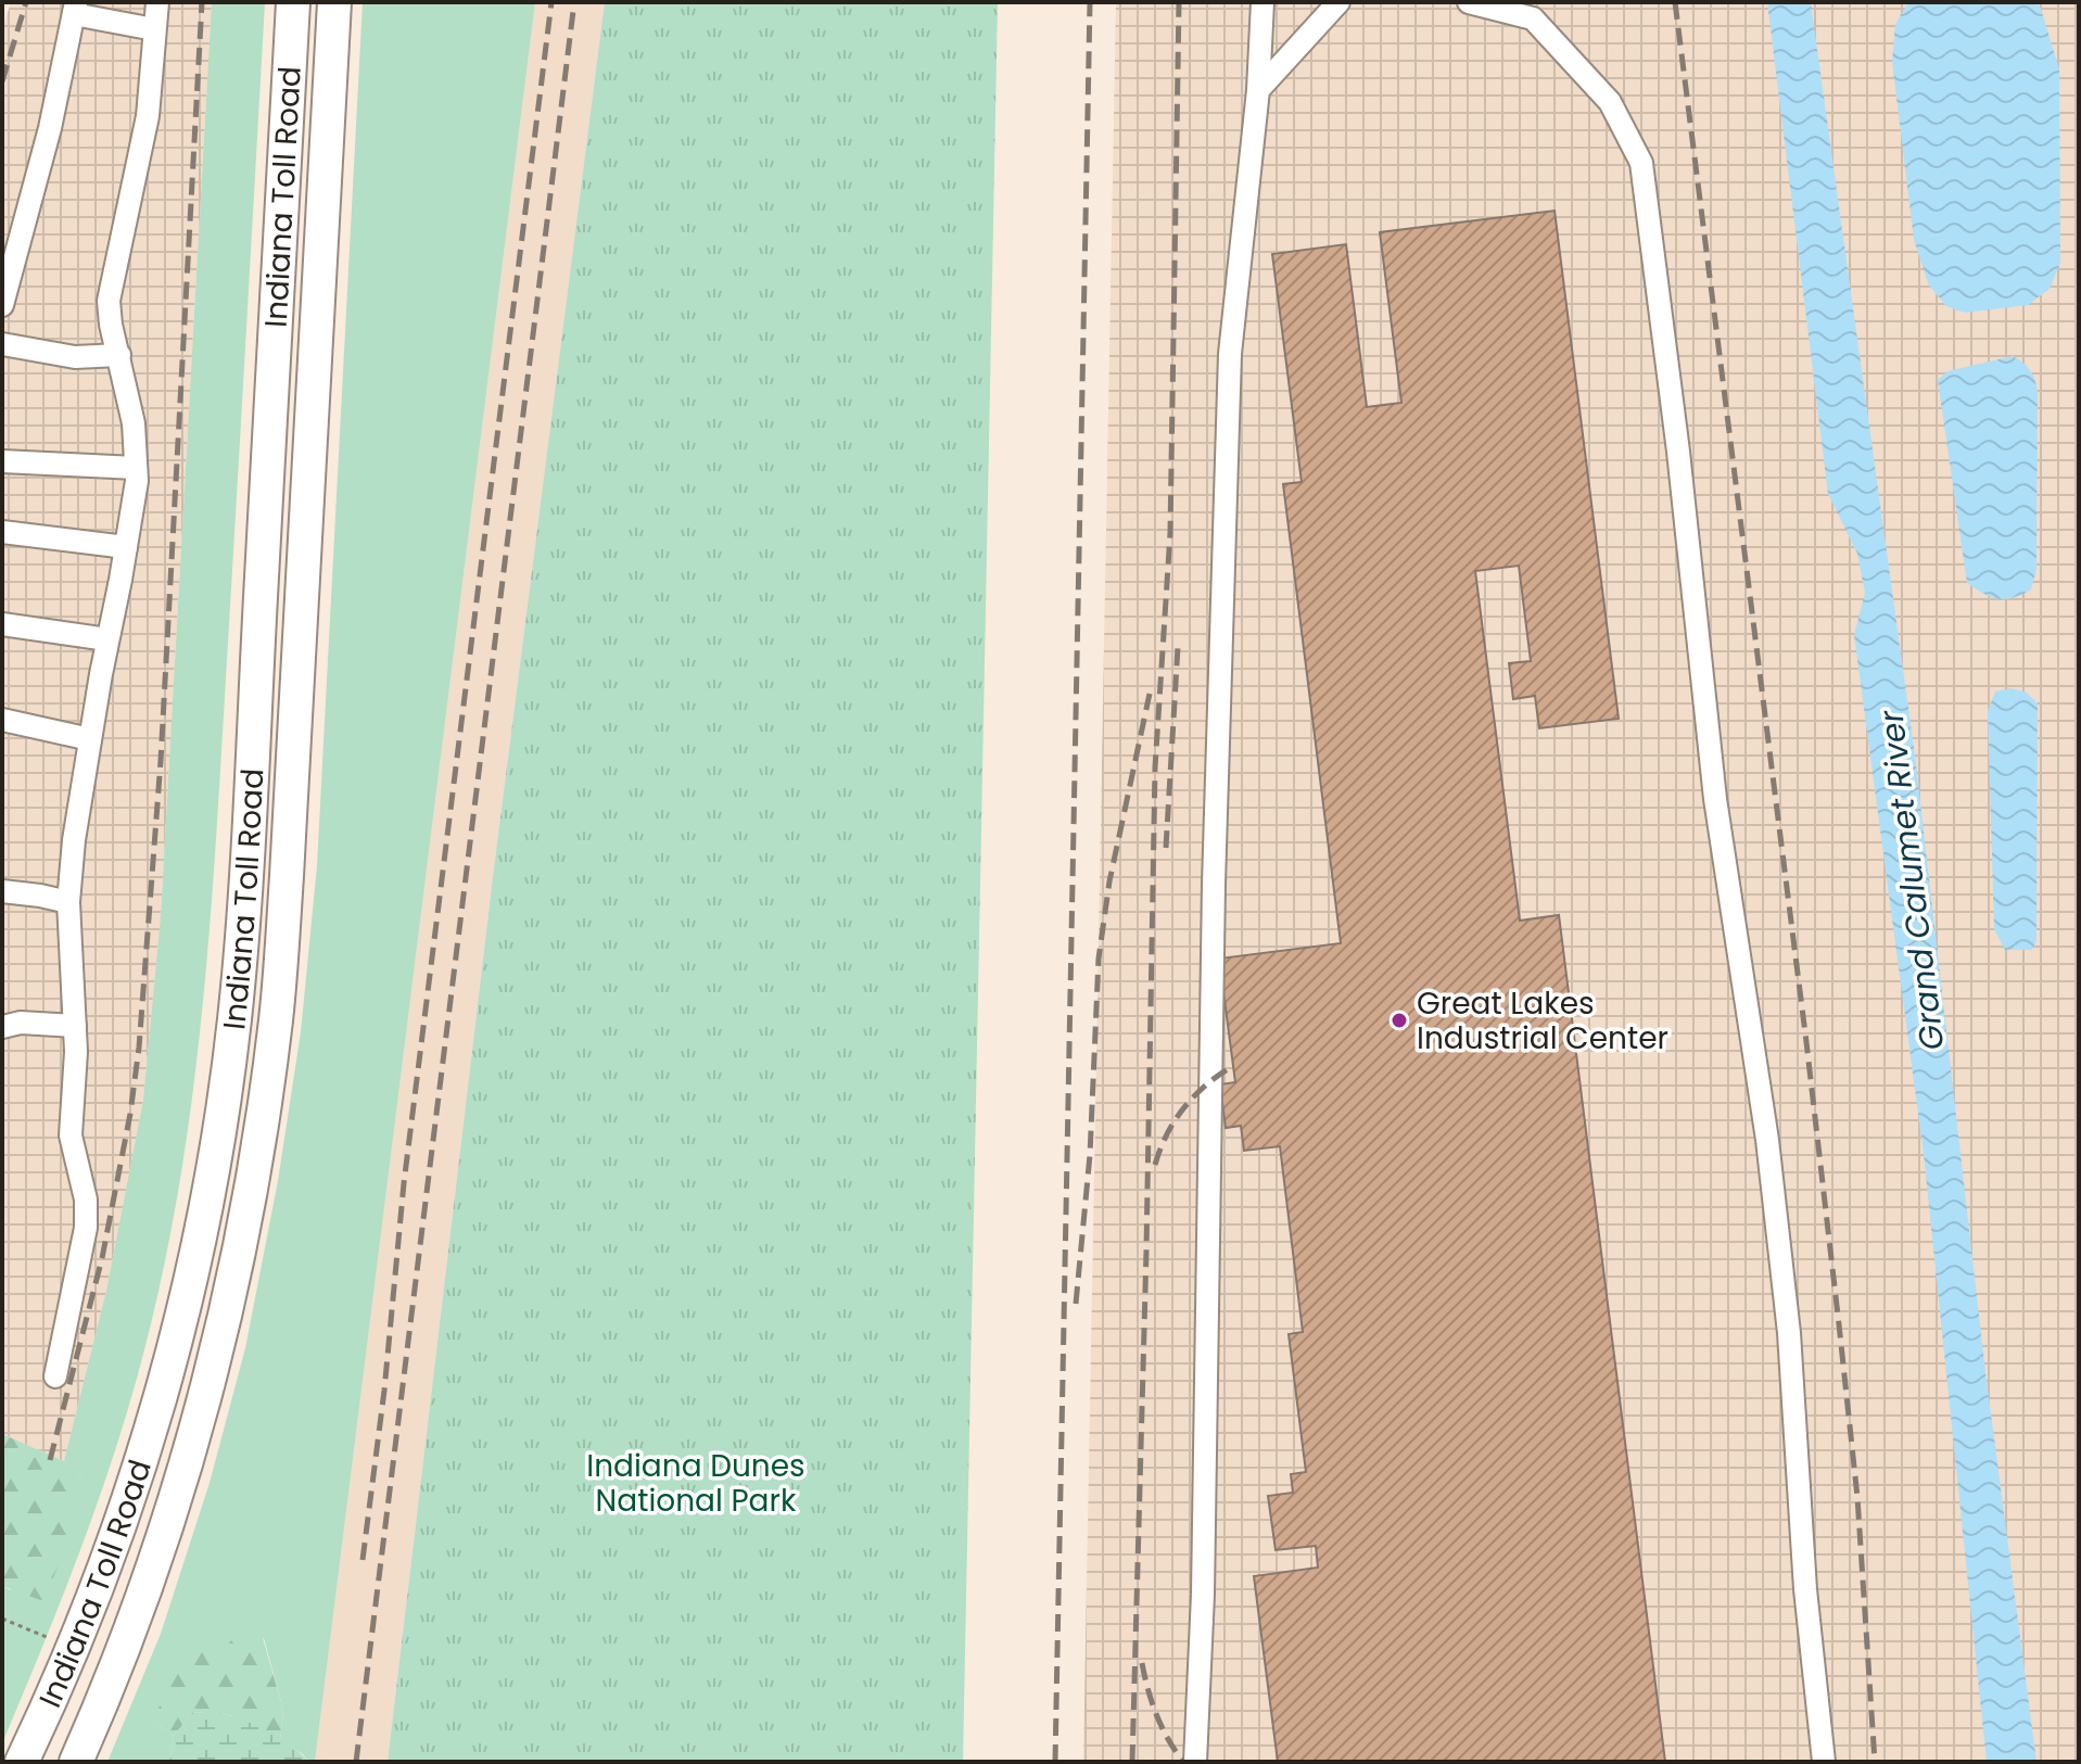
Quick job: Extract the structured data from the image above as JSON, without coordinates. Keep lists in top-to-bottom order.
{
  "streets": {
    "highway": ["Indiana Toll Road"]
  },
  "water": ["Grand Calumet River"],
  "parks": ["Indiana Dunes National Park"],
  "places": ["Great Lakes Industrial Center"]
}
